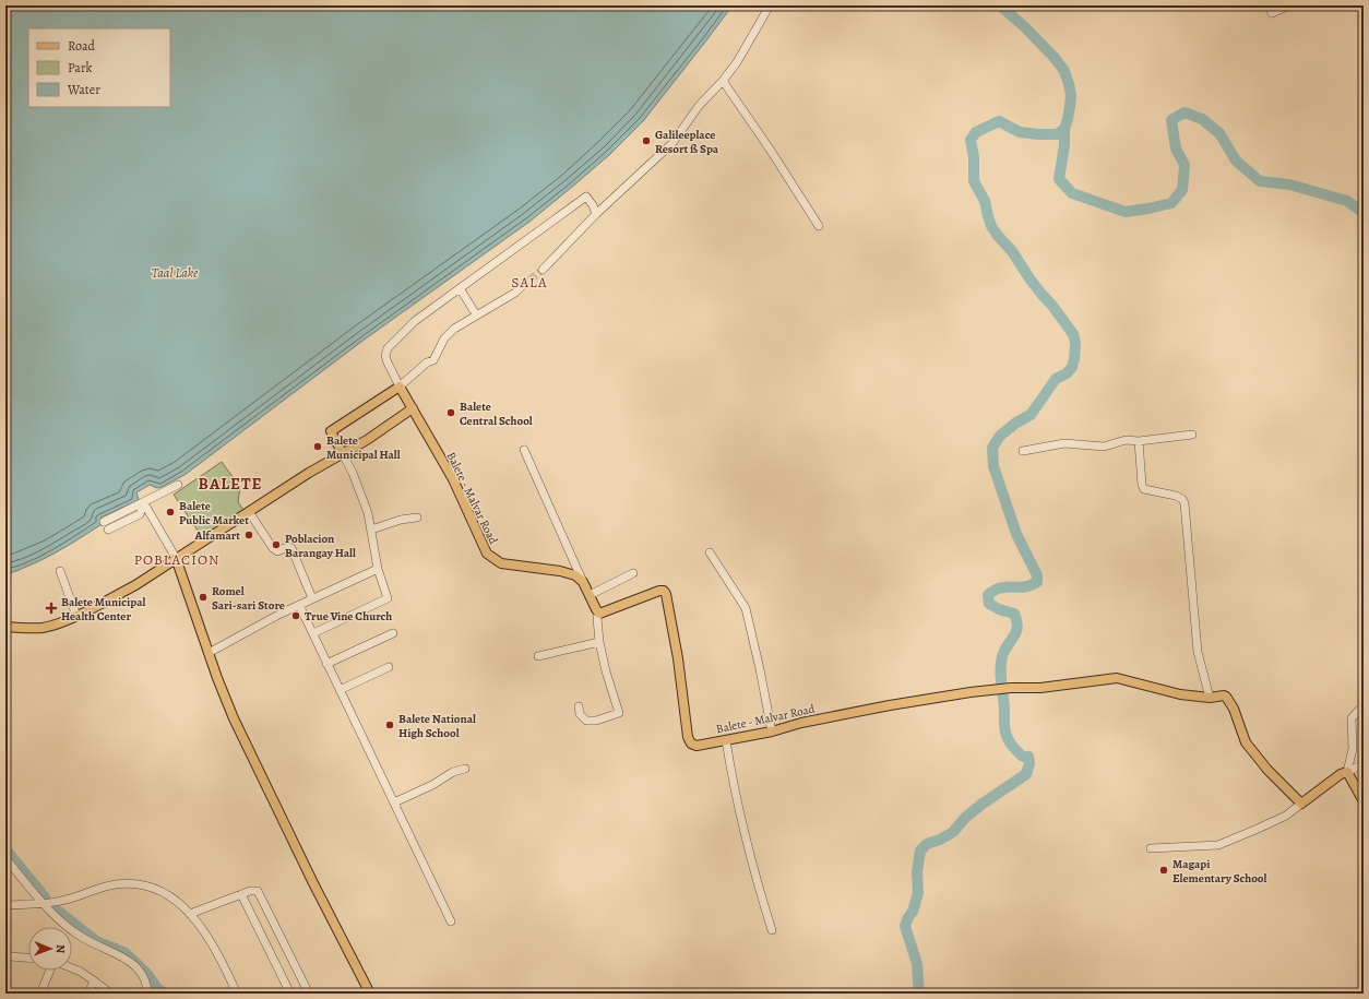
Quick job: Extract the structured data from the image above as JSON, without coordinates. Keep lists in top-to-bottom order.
{
  "streets": {
    "main road": ["Balete - Malvar Road"]
  },
  "districts": ["SALA", "BALETE", "POBLACION"],
  "water": ["Taal Lake"],
  "places": {
    "other": [
      "Galileeplace Resort ß Spa",
      "Balete Central School",
      "Balete Municipal Hall",
      "Balete Public Market",
      "Alfamart",
      "Poblacion Barangay Hall",
      "Romel Sari-sari Store",
      "True Vine Church",
      "Balete National High School",
      "Magapi Elementary School"
    ],
    "health": ["Balete Municipal Health Center"]
  },
  "legend": ["Road", "Park", "Water"],
  "north": "right"
}
